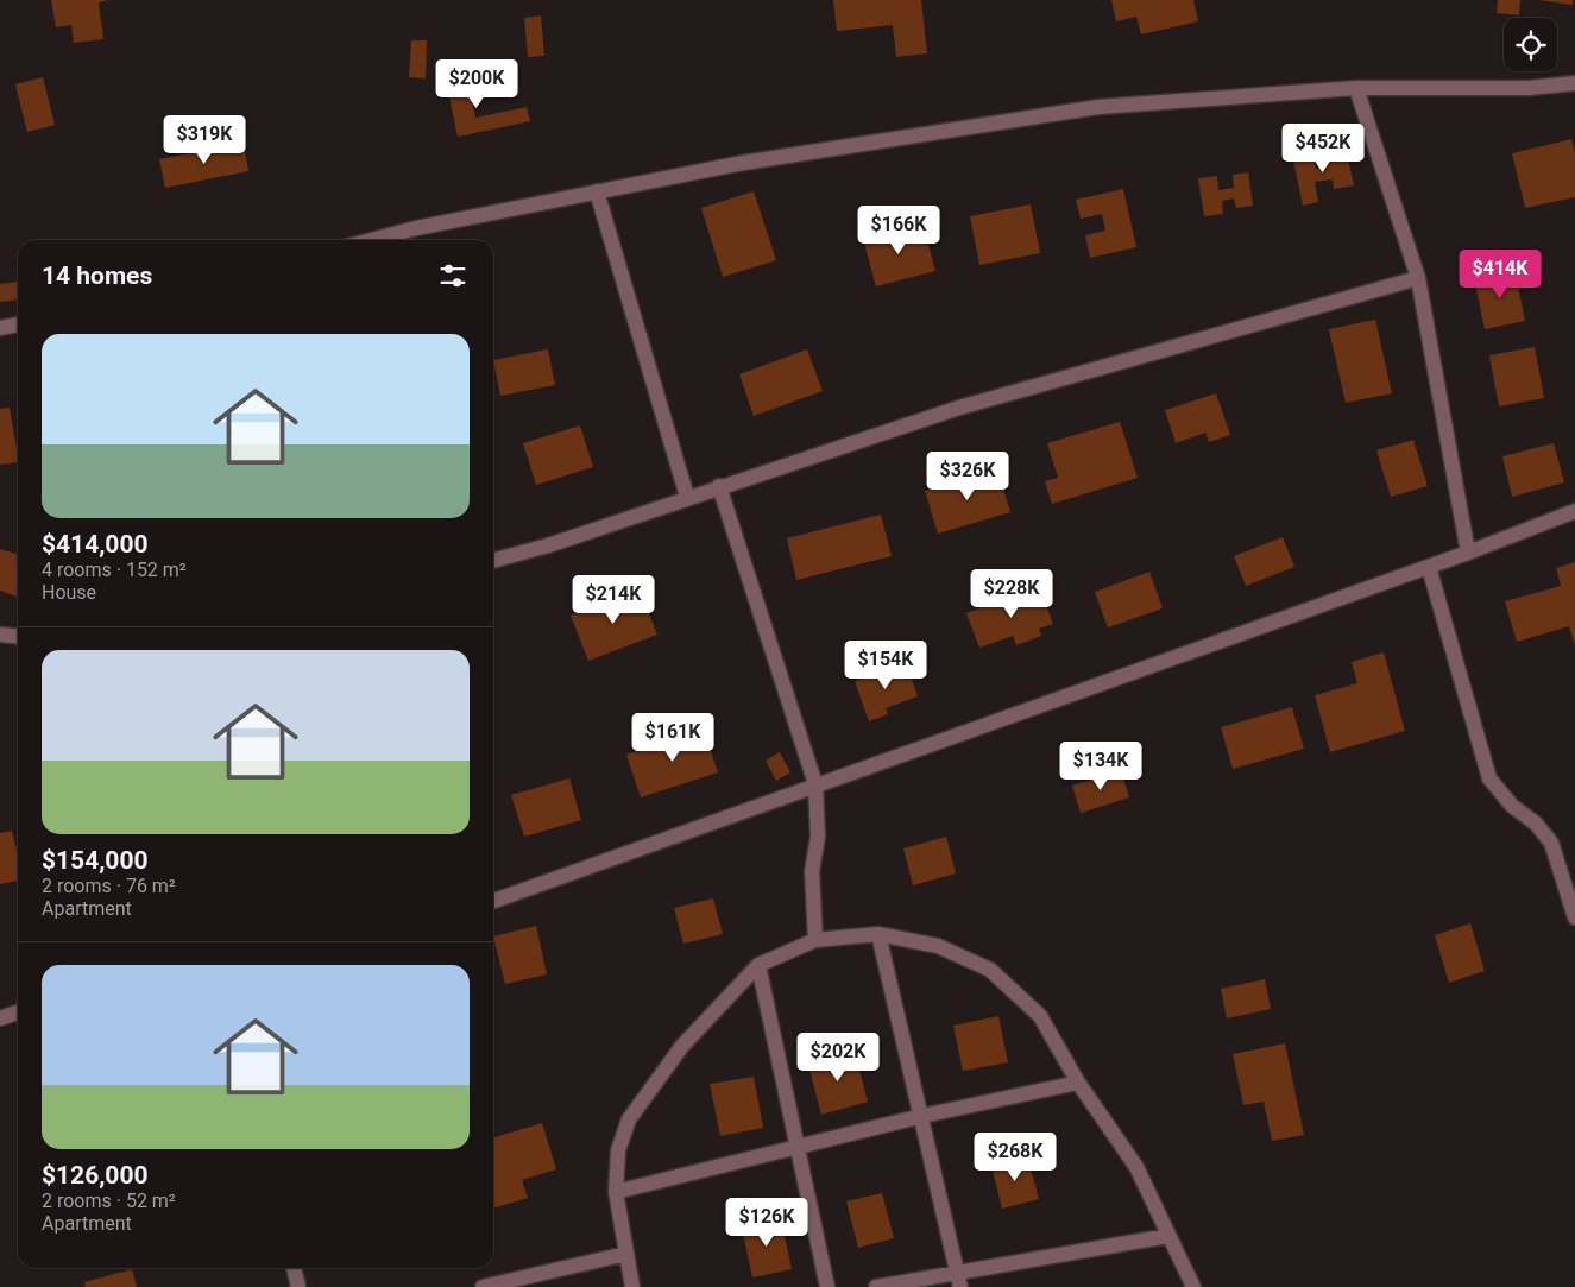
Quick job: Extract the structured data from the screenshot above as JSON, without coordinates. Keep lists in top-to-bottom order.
{
  "page": {
    "price": [
      "$200K",
      "$319K",
      "$452K",
      "$166K",
      "$414K",
      "$326K",
      "$228K",
      "$214K",
      "$154K",
      "$161K",
      "$134K",
      "$202K",
      "$268K",
      "$126K"
    ],
    "heading": "14 homes",
    "list": [
      {
        "name": "$414,000",
        "note": "4 rooms · 152 m² · House"
      },
      {
        "name": "$154,000",
        "note": "2 rooms · 76 m² · Apartment"
      },
      {
        "name": "$126,000",
        "note": "2 rooms · 52 m² · Apartment"
      }
    ]
  }
}
